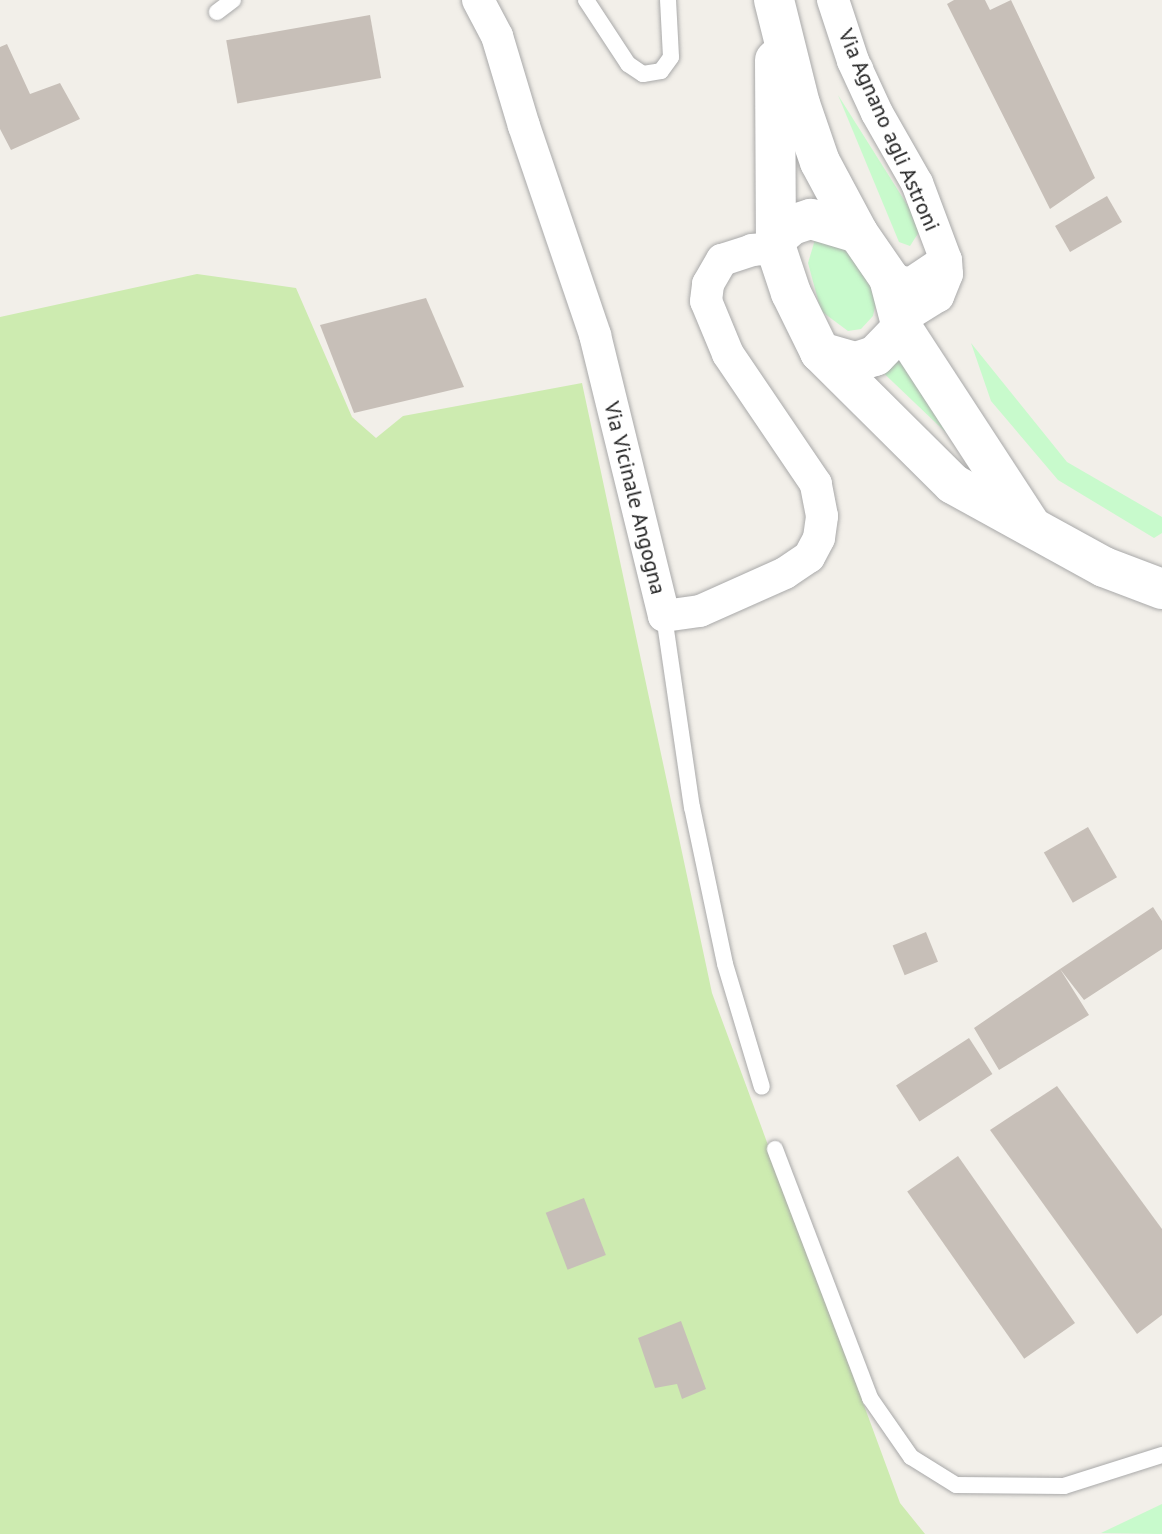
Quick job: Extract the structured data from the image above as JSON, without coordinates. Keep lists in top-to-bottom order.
{
  "streets": {
    "street": ["Via Agnano agli Astroni", "Via Vicinale Angogna"]
  }
}
